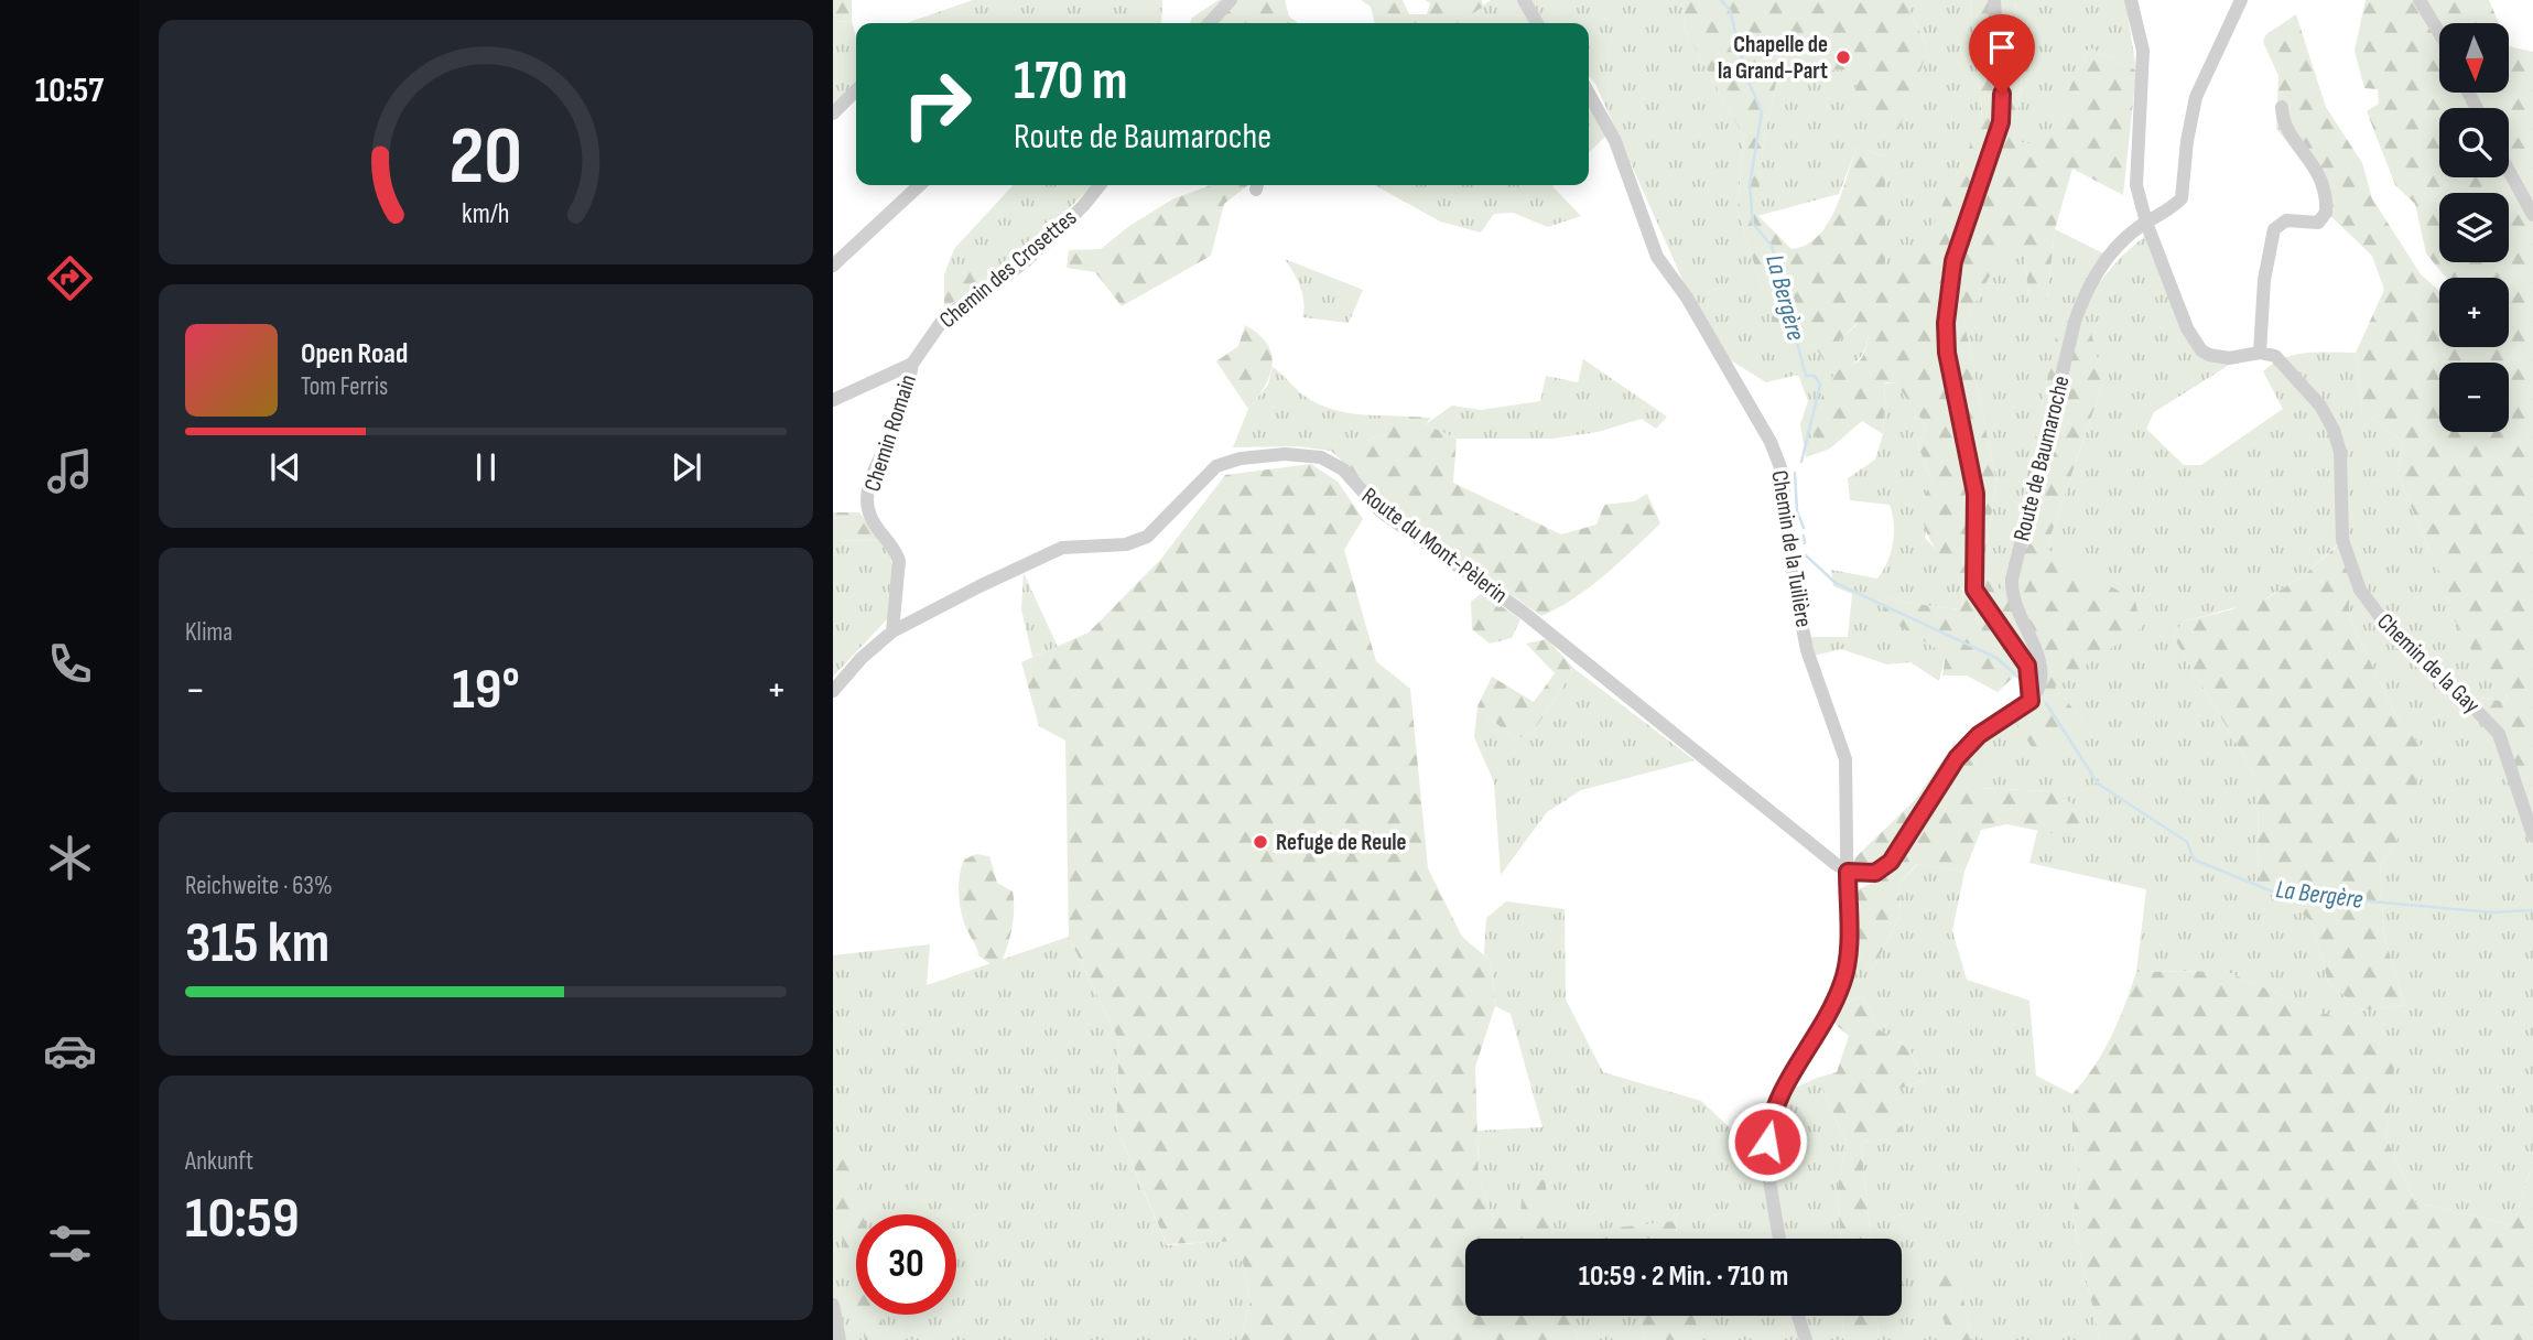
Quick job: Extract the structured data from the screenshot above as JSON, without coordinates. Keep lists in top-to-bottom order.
{
  "streets": {
    "street": [
      "Chemin des Crosettes",
      "Chemin Romain",
      "Route de Baumaroche",
      "Route du Mont-Pèlerin",
      "Chemin de la Tuilière",
      "Chemin de la Gay"
    ]
  },
  "crossings": [
    ["Chemin des Crosettes", "Chemin Romain"],
    ["Chemin Romain", "Route du Mont-Pèlerin"],
    ["Route du Mont-Pèlerin", "Chemin de la Tuilière"]
  ],
  "water": ["La Bergère"],
  "places": ["Chapelle de la Grand-Part", "Refuge de Reule"],
  "north": "bottom",
  "page": {
    "tabs": "10:57",
    "map_buttons": ["+", "−"],
    "turn": ["170 m", "Route de Baumaroche"],
    "song": ["Open Road", "Tom Ferris"],
    "tile": [
      "Klima",
      ["Reichweite · 63%", "315 km"],
      ["Ankunft", "10:59"]
    ],
    "heat": ["−", "19°", "+"],
    "limit": "30",
    "trip": "10:59 · 2 Min. · 710 m",
    "gauge": ["20", "km/h"]
  }
}
